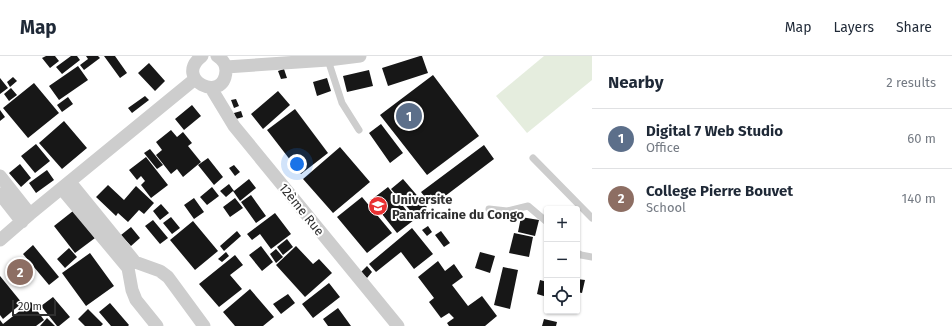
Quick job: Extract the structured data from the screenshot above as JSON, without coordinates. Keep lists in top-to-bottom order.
{
  "streets": {
    "street": ["12ème Rue"]
  },
  "places": {
    "school or university": ["Universite Panafricaine du Congo"]
  },
  "scale_bar": "20 m",
  "page": {
    "header": "Map",
    "nav": ["Map", "Layers", "Share"],
    "heading": ["Nearby", "2 results"],
    "pins": ["1", "2"],
    "list": [
      {
        "mark": "1",
        "name": "Digital 7 Web Studio",
        "note": "Office",
        "value": "60 m"
      },
      {
        "mark": "2",
        "name": "College Pierre Bouvet",
        "note": "School",
        "value": "140 m"
      }
    ],
    "map_buttons": ["+", "−"],
    "scale": "20 m"
  }
}
